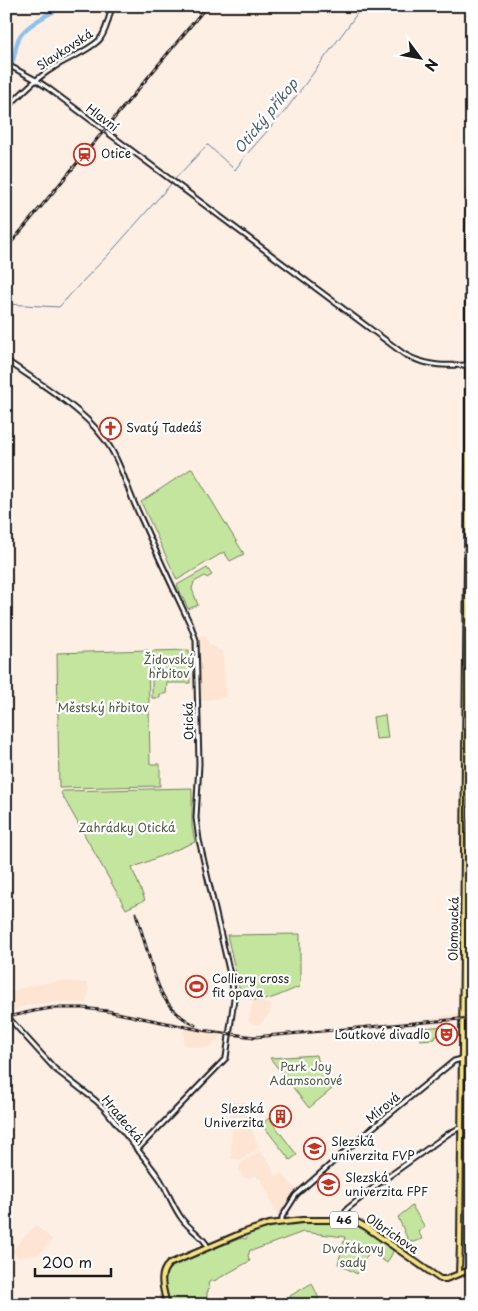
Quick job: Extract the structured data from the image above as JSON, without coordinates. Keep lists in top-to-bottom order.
{
  "streets": {
    "main road": ["Olomoucká", "46", "Olbrichova"],
    "street": [
      "Slavkovská",
      "Hlavní",
      "Otická",
      "Mírová",
      "Hradecká"
    ]
  },
  "crossings": [
    ["Slavkovská", "Hlavní"],
    ["Hlavní", "Olomoucká"],
    ["Otická", "Hradecká"],
    ["Olomoucká", "Mírová"],
    ["Olomoucká", "Olbrichova"],
    ["Mírová", "Olbrichova"],
    ["Hradecká", "Olbrichova"]
  ],
  "water": ["Otický příkop"],
  "parks": [
    "Židovský hřbitov",
    "Městský hřbitov",
    "Zahrádky Otická",
    "Park Joy Adamsonové",
    "Dvořákovy sady"
  ],
  "places": {
    "station": ["Otice"],
    "church": ["Svatý Tadeáš"],
    "sports": ["Colliery cross fit opava"],
    "theatre": ["Loutkové divadlo"],
    "building": ["Slezská Univerzita"],
    "school or university": ["Slezská univerzita FVP", "Slezská univerzita FPF"]
  },
  "scale_bar": "200 m",
  "north": "bottom right"
}
